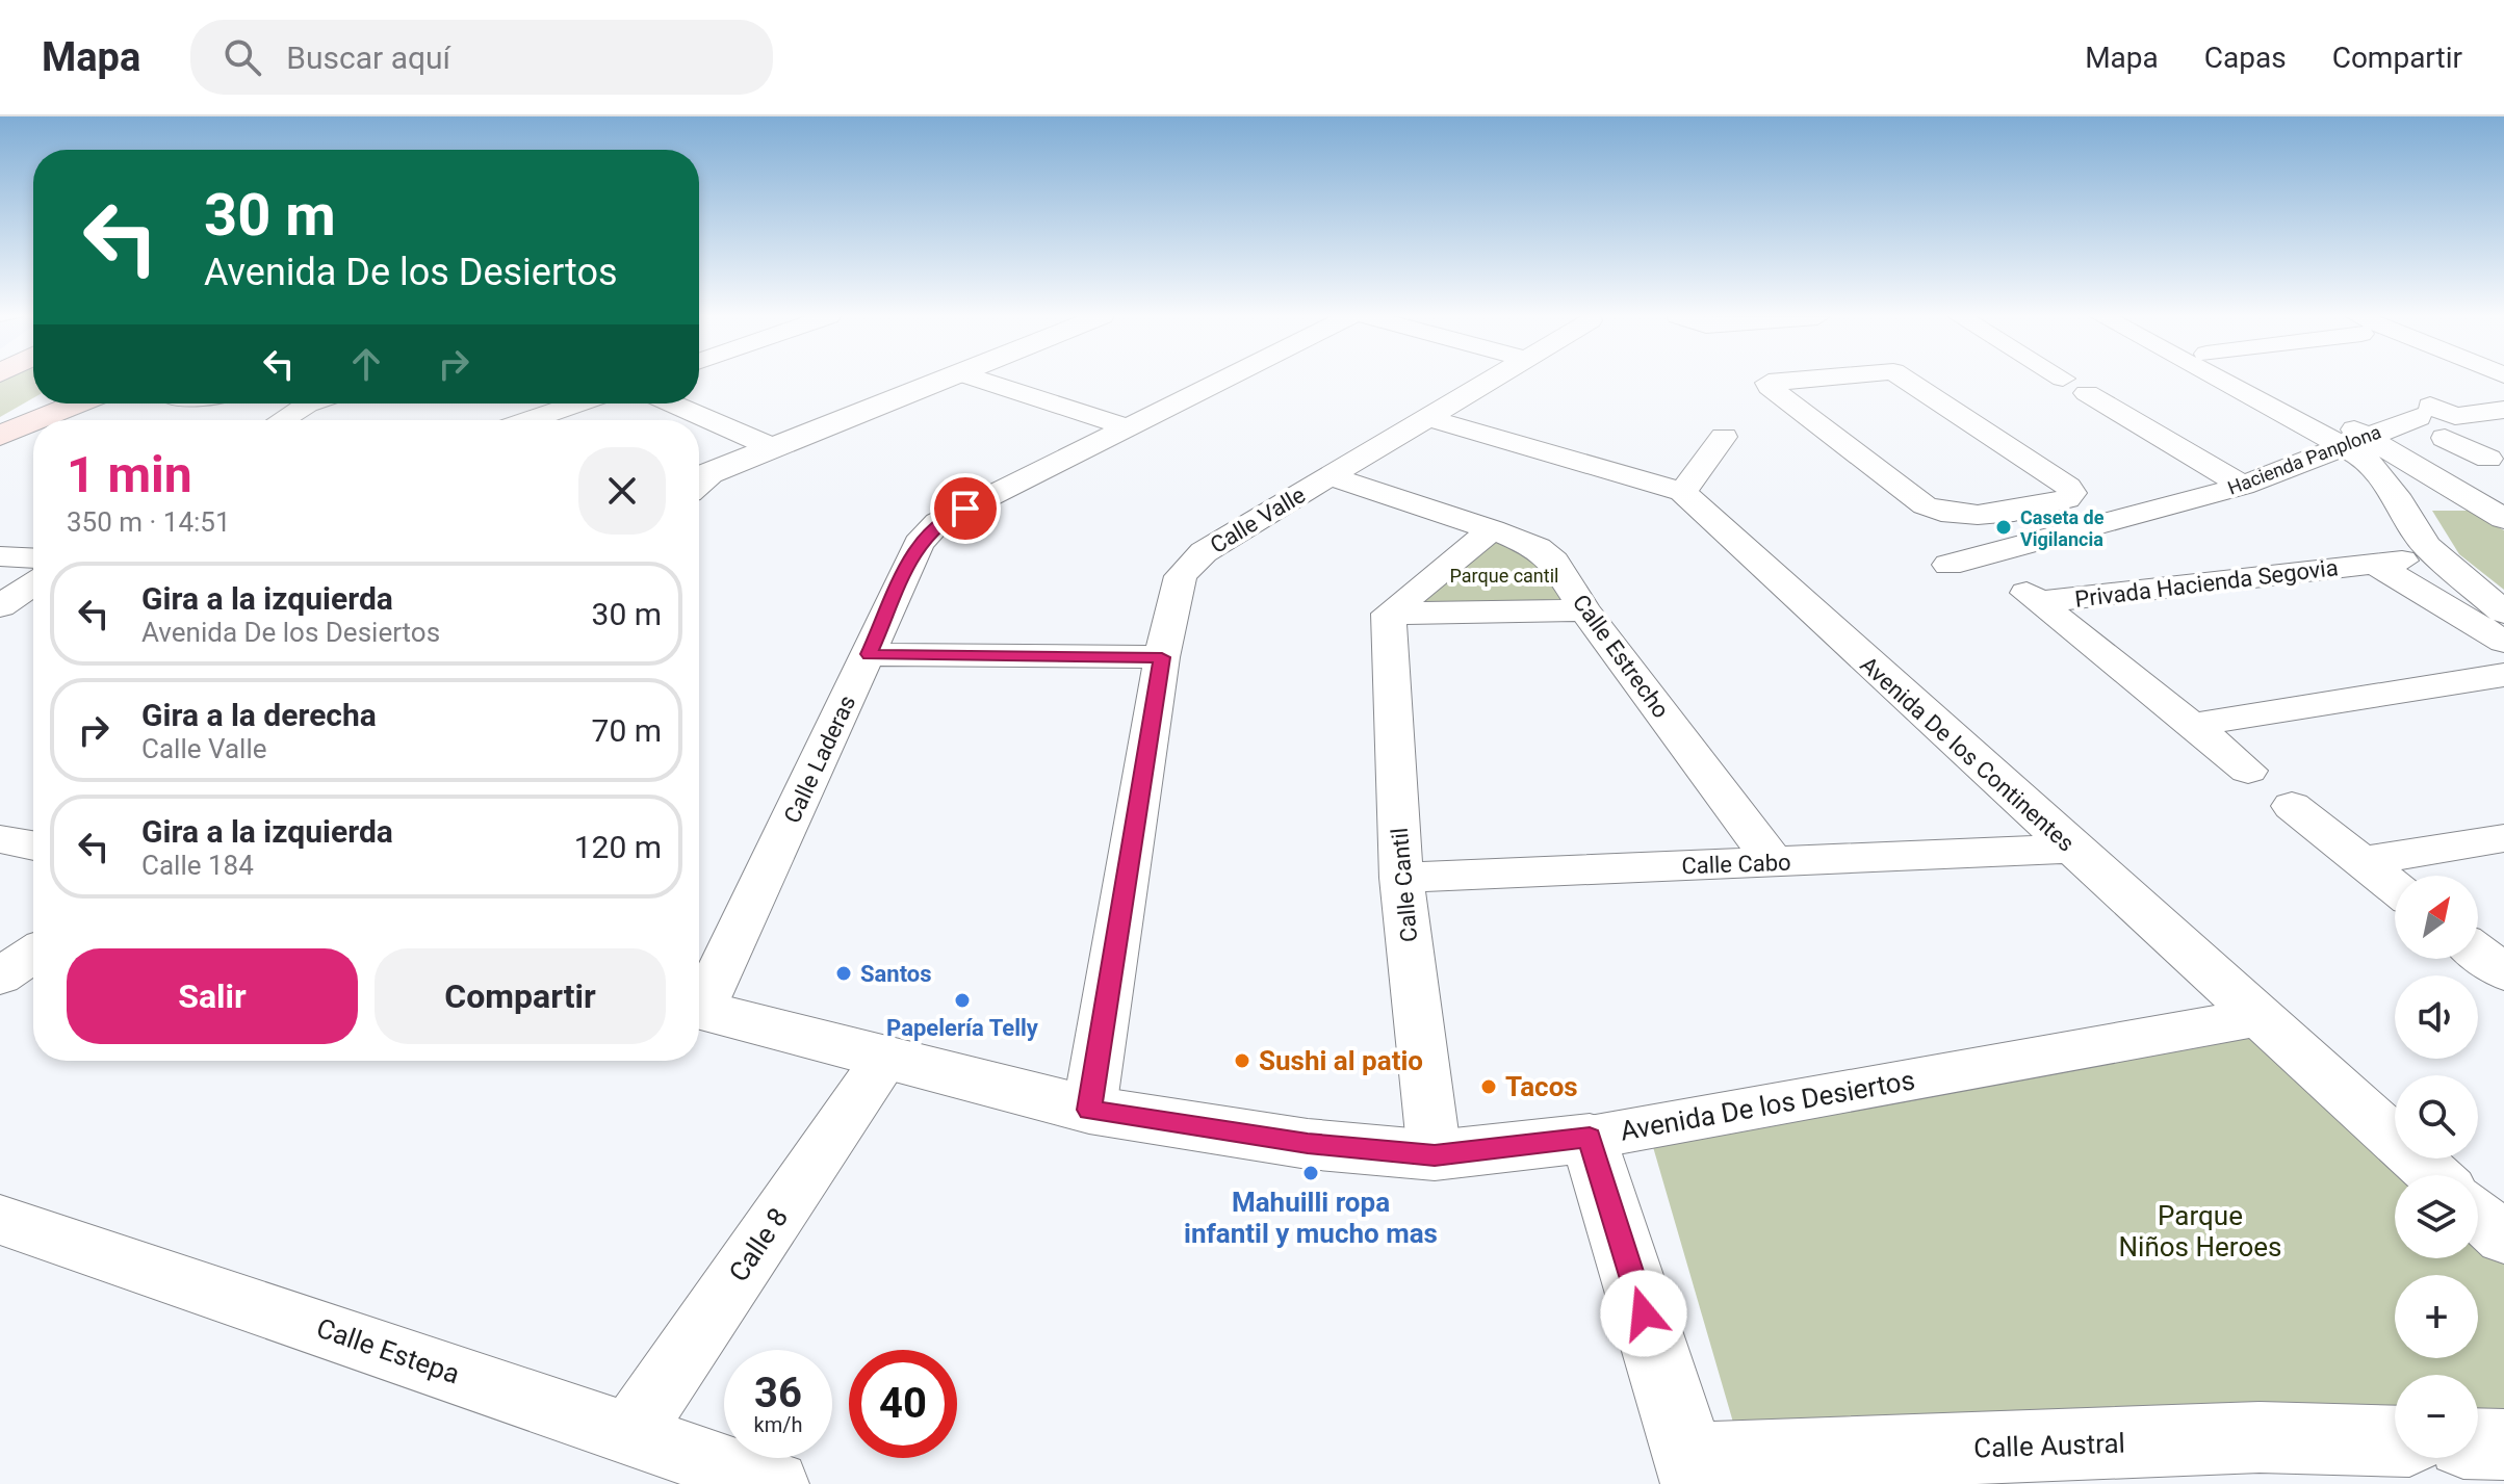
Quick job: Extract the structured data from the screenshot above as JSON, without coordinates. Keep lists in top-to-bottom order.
{
  "streets": {
    "street": [
      "Hacienda Panplona",
      "Calle Valle",
      "Privada Hacienda Segovia",
      "Calle Estrecho",
      "Avenida De los Continentes",
      "Calle Laderas",
      "Calle Cabo",
      "Calle Cantil",
      "Avenida De los Desiertos",
      "Calle 8",
      "Calle Estepa",
      "Calle Austral"
    ]
  },
  "crossings": [
    ["Calle Valle", "Calle Estrecho"],
    ["Calle Valle", "Avenida De los Continentes"],
    ["Calle Valle", "Avenida De los Desiertos"],
    ["Calle Estrecho", "Calle Cabo"],
    ["Avenida De los Continentes", "Calle Cabo"],
    ["Avenida De los Continentes", "Avenida De los Desiertos"],
    ["Calle Cabo", "Calle Cantil"],
    ["Calle Cantil", "Avenida De los Desiertos"],
    ["Avenida De los Desiertos", "Calle 8"],
    ["Calle 8", "Calle Estepa"]
  ],
  "parks": ["Parque cantil", "Parque Niños Heroes"],
  "places": [
    "Caseta de Vigilancia",
    "Santos",
    "Papelería Telly",
    "Sushi al patio",
    "Tacos",
    "Mahuilli ropa infantil y mucho mas"
  ],
  "north": "top right",
  "page": {
    "header": "Mapa",
    "search": "Buscar aquí",
    "nav": ["Mapa", "Capas", "Compartir"],
    "turn": ["30 m", "Avenida De los Desiertos"],
    "heading": ["1 min", "350 m · 14:51"],
    "list": [
      {
        "name": "Gira a la izquierda",
        "note": "Avenida De los Desiertos",
        "value": "30 m"
      },
      {
        "name": "Gira a la derecha",
        "note": "Calle Valle",
        "value": "70 m"
      },
      {
        "name": "Gira a la izquierda",
        "note": "Calle 184",
        "value": "120 m"
      }
    ],
    "map_buttons": ["+", "−"],
    "buttons": ["Salir", "Compartir"],
    "speed": "36 km/h",
    "limit": "40"
  }
}
